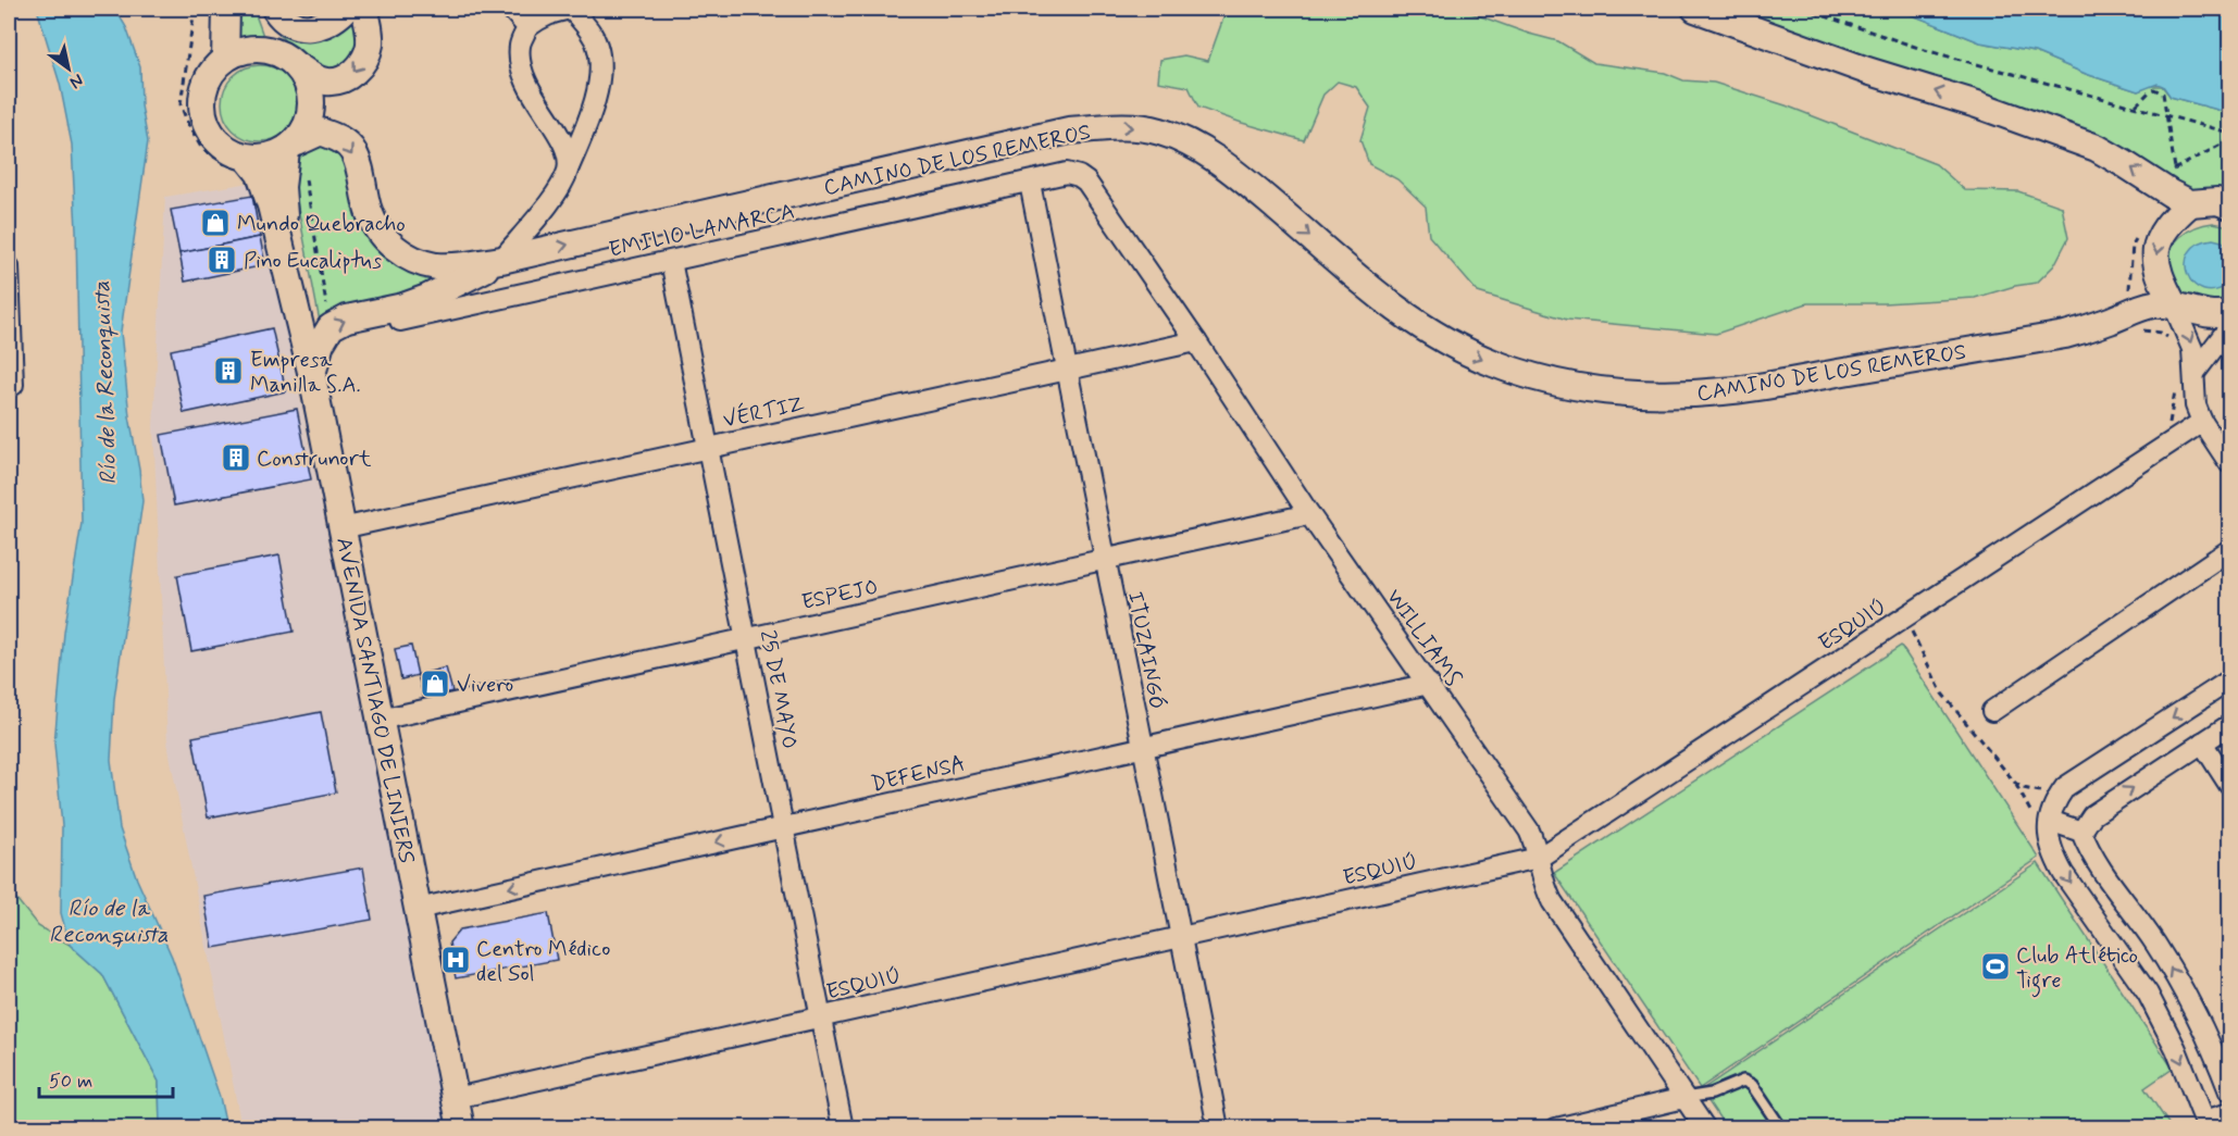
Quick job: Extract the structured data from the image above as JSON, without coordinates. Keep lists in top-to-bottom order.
{
  "streets": {
    "main road": ["CAMINO DE LOS REMEROS", "AVENIDA SANTIAGO DE LINIERS"],
    "street": [
      "EMILIO LAMARCA",
      "VÉRTIZ",
      "ESPEJO",
      "ESQUIÚ",
      "WILLIAMS",
      "ITUZAINGÓ",
      "25 DE MAYO",
      "DEFENSA"
    ]
  },
  "crossings": [
    ["CAMINO DE LOS REMEROS", "AVENIDA SANTIAGO DE LINIERS"],
    ["EMILIO LAMARCA", "WILLIAMS"],
    ["EMILIO LAMARCA", "ITUZAINGÓ"],
    ["EMILIO LAMARCA", "25 DE MAYO"],
    ["VÉRTIZ", "WILLIAMS"],
    ["VÉRTIZ", "ITUZAINGÓ"],
    ["VÉRTIZ", "25 DE MAYO"],
    ["VÉRTIZ", "AVENIDA SANTIAGO DE LINIERS"],
    ["ESPEJO", "WILLIAMS"],
    ["ESPEJO", "ITUZAINGÓ"],
    ["ESPEJO", "25 DE MAYO"],
    ["ESPEJO", "AVENIDA SANTIAGO DE LINIERS"],
    ["ESQUIÚ", "WILLIAMS"],
    ["ESQUIÚ", "ITUZAINGÓ"],
    ["ESQUIÚ", "25 DE MAYO"],
    ["ESQUIÚ", "AVENIDA SANTIAGO DE LINIERS"],
    ["WILLIAMS", "DEFENSA"],
    ["ITUZAINGÓ", "DEFENSA"],
    ["25 DE MAYO", "DEFENSA"],
    ["AVENIDA SANTIAGO DE LINIERS", "DEFENSA"]
  ],
  "one_way": ["CAMINO DE LOS REMEROS", "DEFENSA"],
  "water": ["Río de la Reconquista"],
  "places": {
    "shop": ["Mundo Quebracho", "Vivero"],
    "building": ["Pino Eucaliptus", "Empresa Manilla S.A.", "Construnort"],
    "hospital": ["Centro Médico del Sol"],
    "sports": ["Club Atlético Tigre"]
  },
  "scale_bar": "50 m",
  "north": "bottom right"
}
